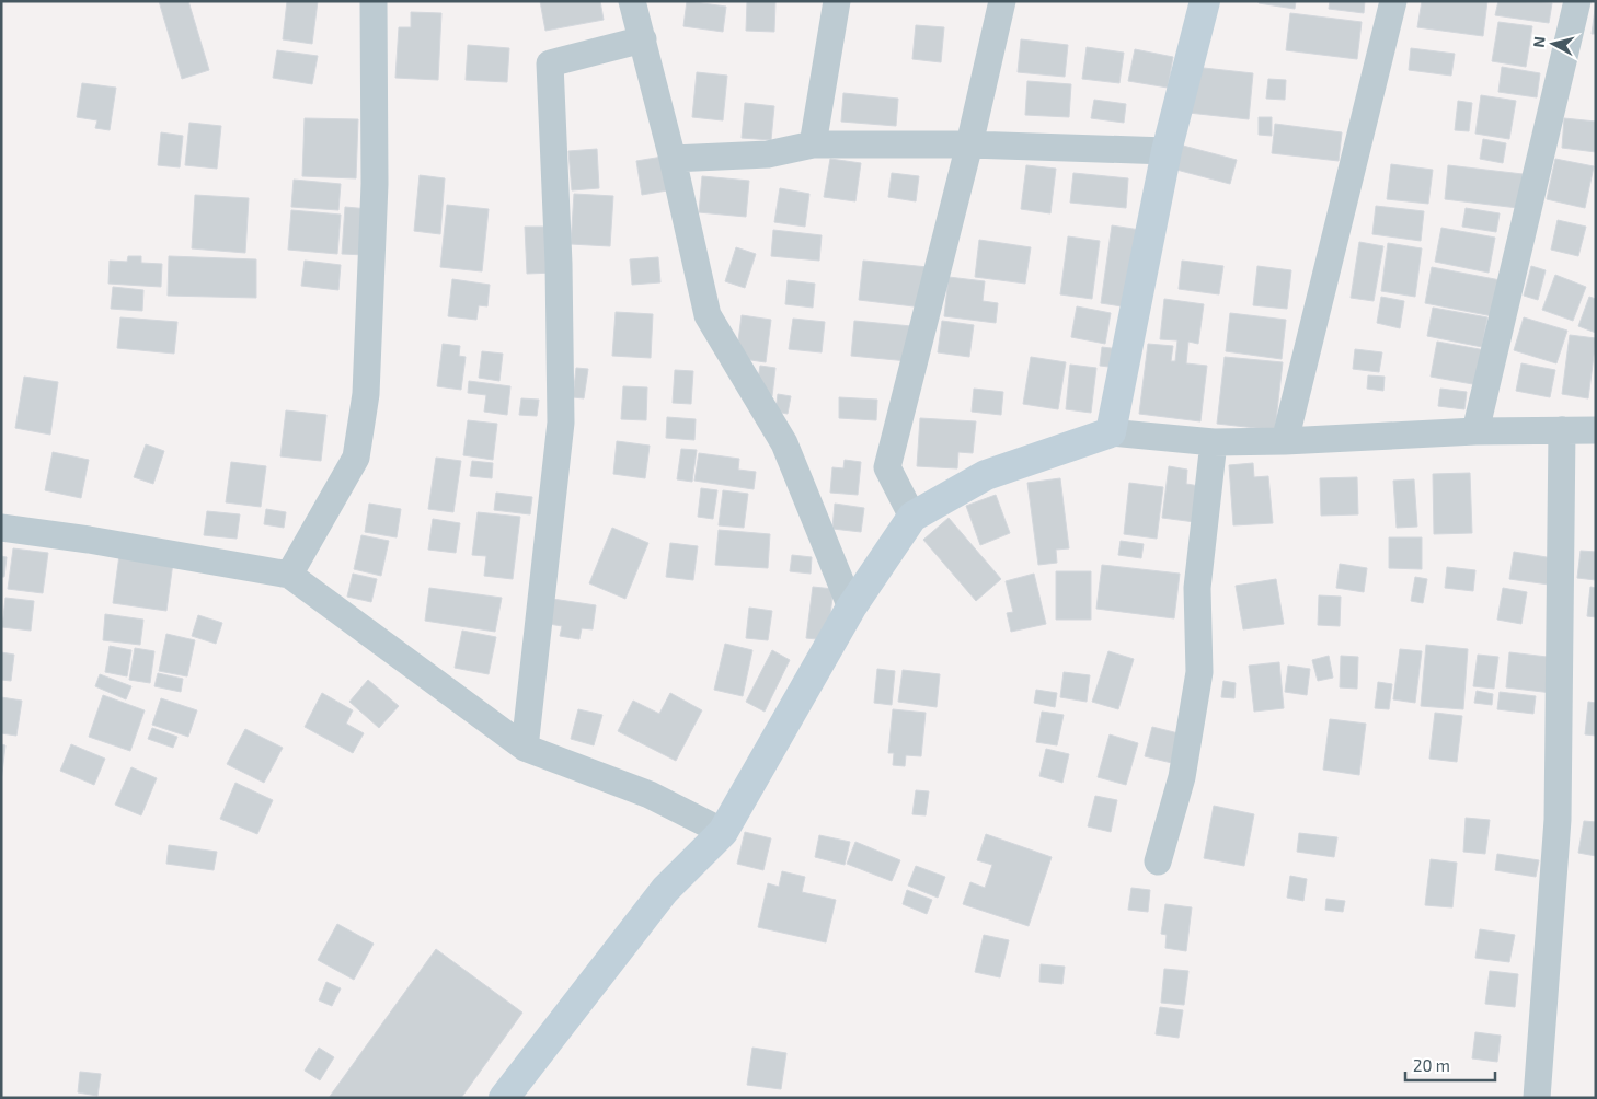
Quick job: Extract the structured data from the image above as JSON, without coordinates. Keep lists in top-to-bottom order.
{
  "scale_bar": "20 m",
  "north": "left"
}
